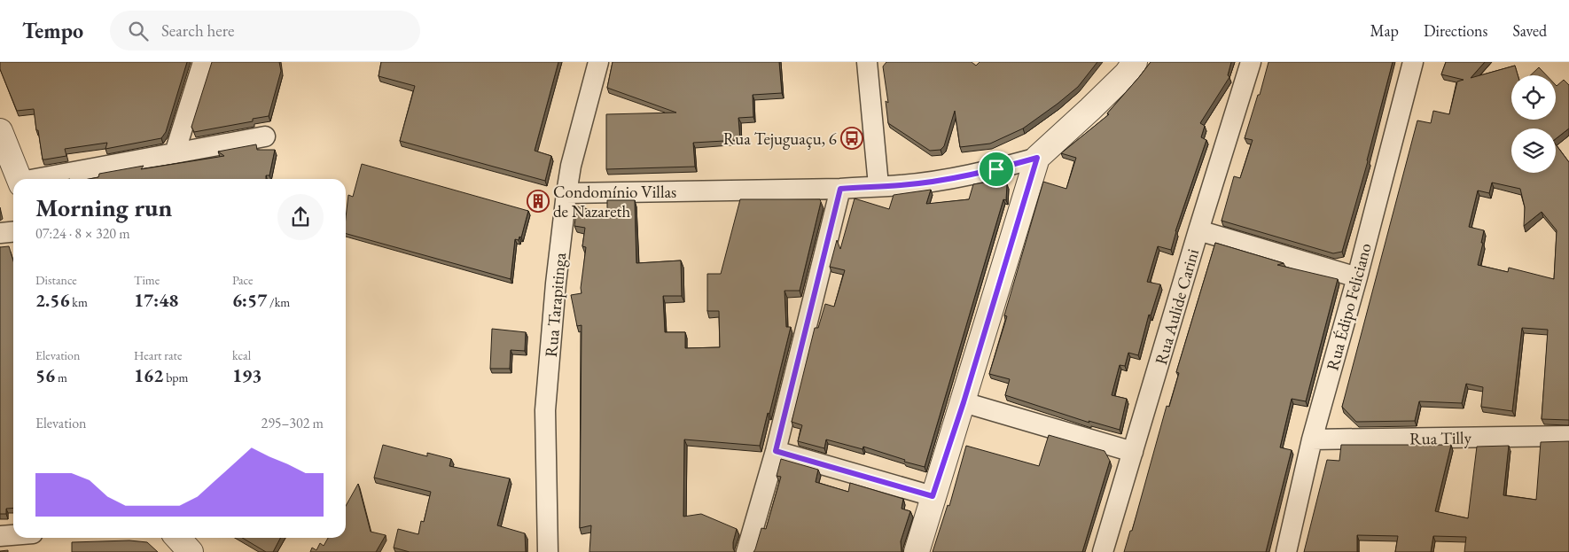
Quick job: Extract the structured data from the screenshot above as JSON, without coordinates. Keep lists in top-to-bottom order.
{
  "streets": {
    "street": [
      "Rua Tarapitinga",
      "Rua Aulide Carini",
      "Rua Édipo Feliciano",
      "Rua Tilly"
    ]
  },
  "crossings": [
    ["Rua Édipo Feliciano", "Rua Tilly"]
  ],
  "places": {
    "bus stop": ["Rua Tejuguaçu, 6"],
    "building": ["Condomínio Villas de Nazareth"]
  },
  "page": {
    "header": "Tempo",
    "search": "Search here",
    "nav": ["Map", "Directions", "Saved"],
    "heading": ["Morning run", "07:24 · 8 × 320 m"],
    "stats": [
      ["Distance", "2.56 km"],
      ["Time", "17:48"],
      ["Pace", "6:57 /km"],
      ["Elevation", "56 m"],
      ["Heart rate", "162 bpm"],
      ["kcal", "193"]
    ],
    "chart": ["Elevation", "295–302 m"]
  }
}
